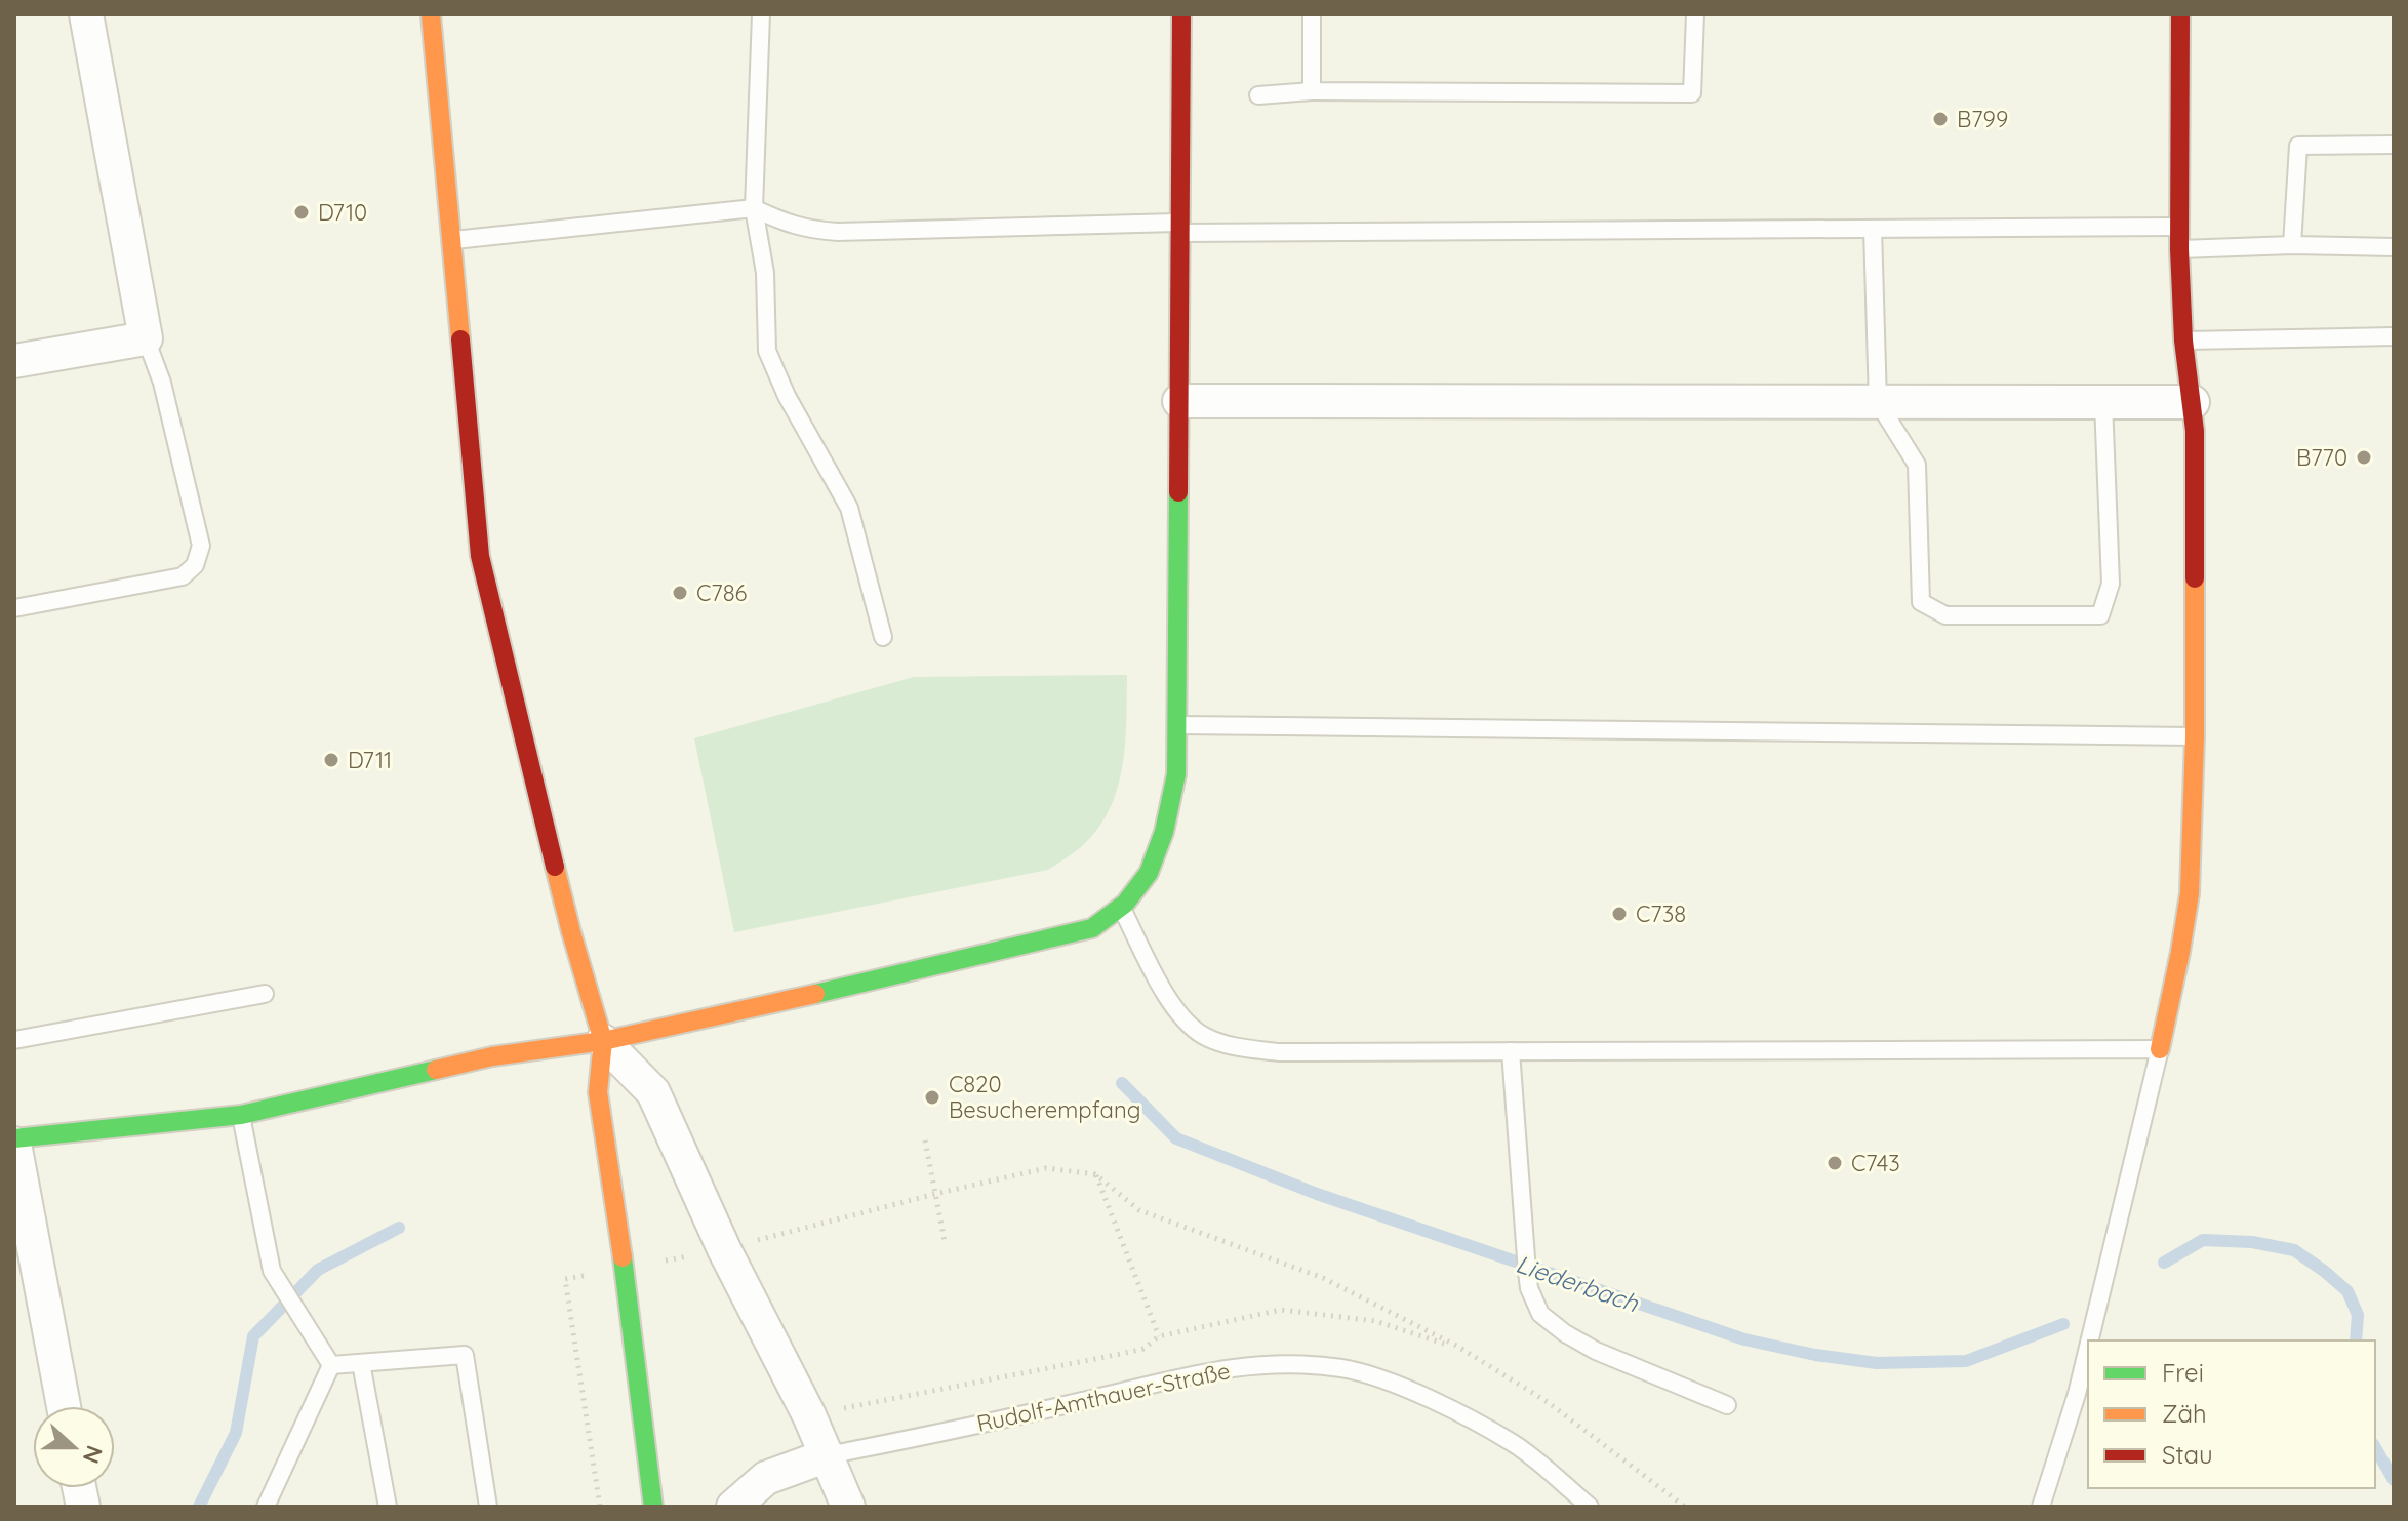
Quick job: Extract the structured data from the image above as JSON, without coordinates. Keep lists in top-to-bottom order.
{
  "streets": {
    "lane": ["Rudolf-Amthauer-Straße"]
  },
  "water": ["Liederbach"],
  "places": [
    "B799",
    "D710",
    "B770",
    "C786",
    "D711",
    "C738",
    "C820 Besucherempfang",
    "C743"
  ],
  "legend": ["Frei", "Zäh", "Stau"],
  "north": "right"
}
